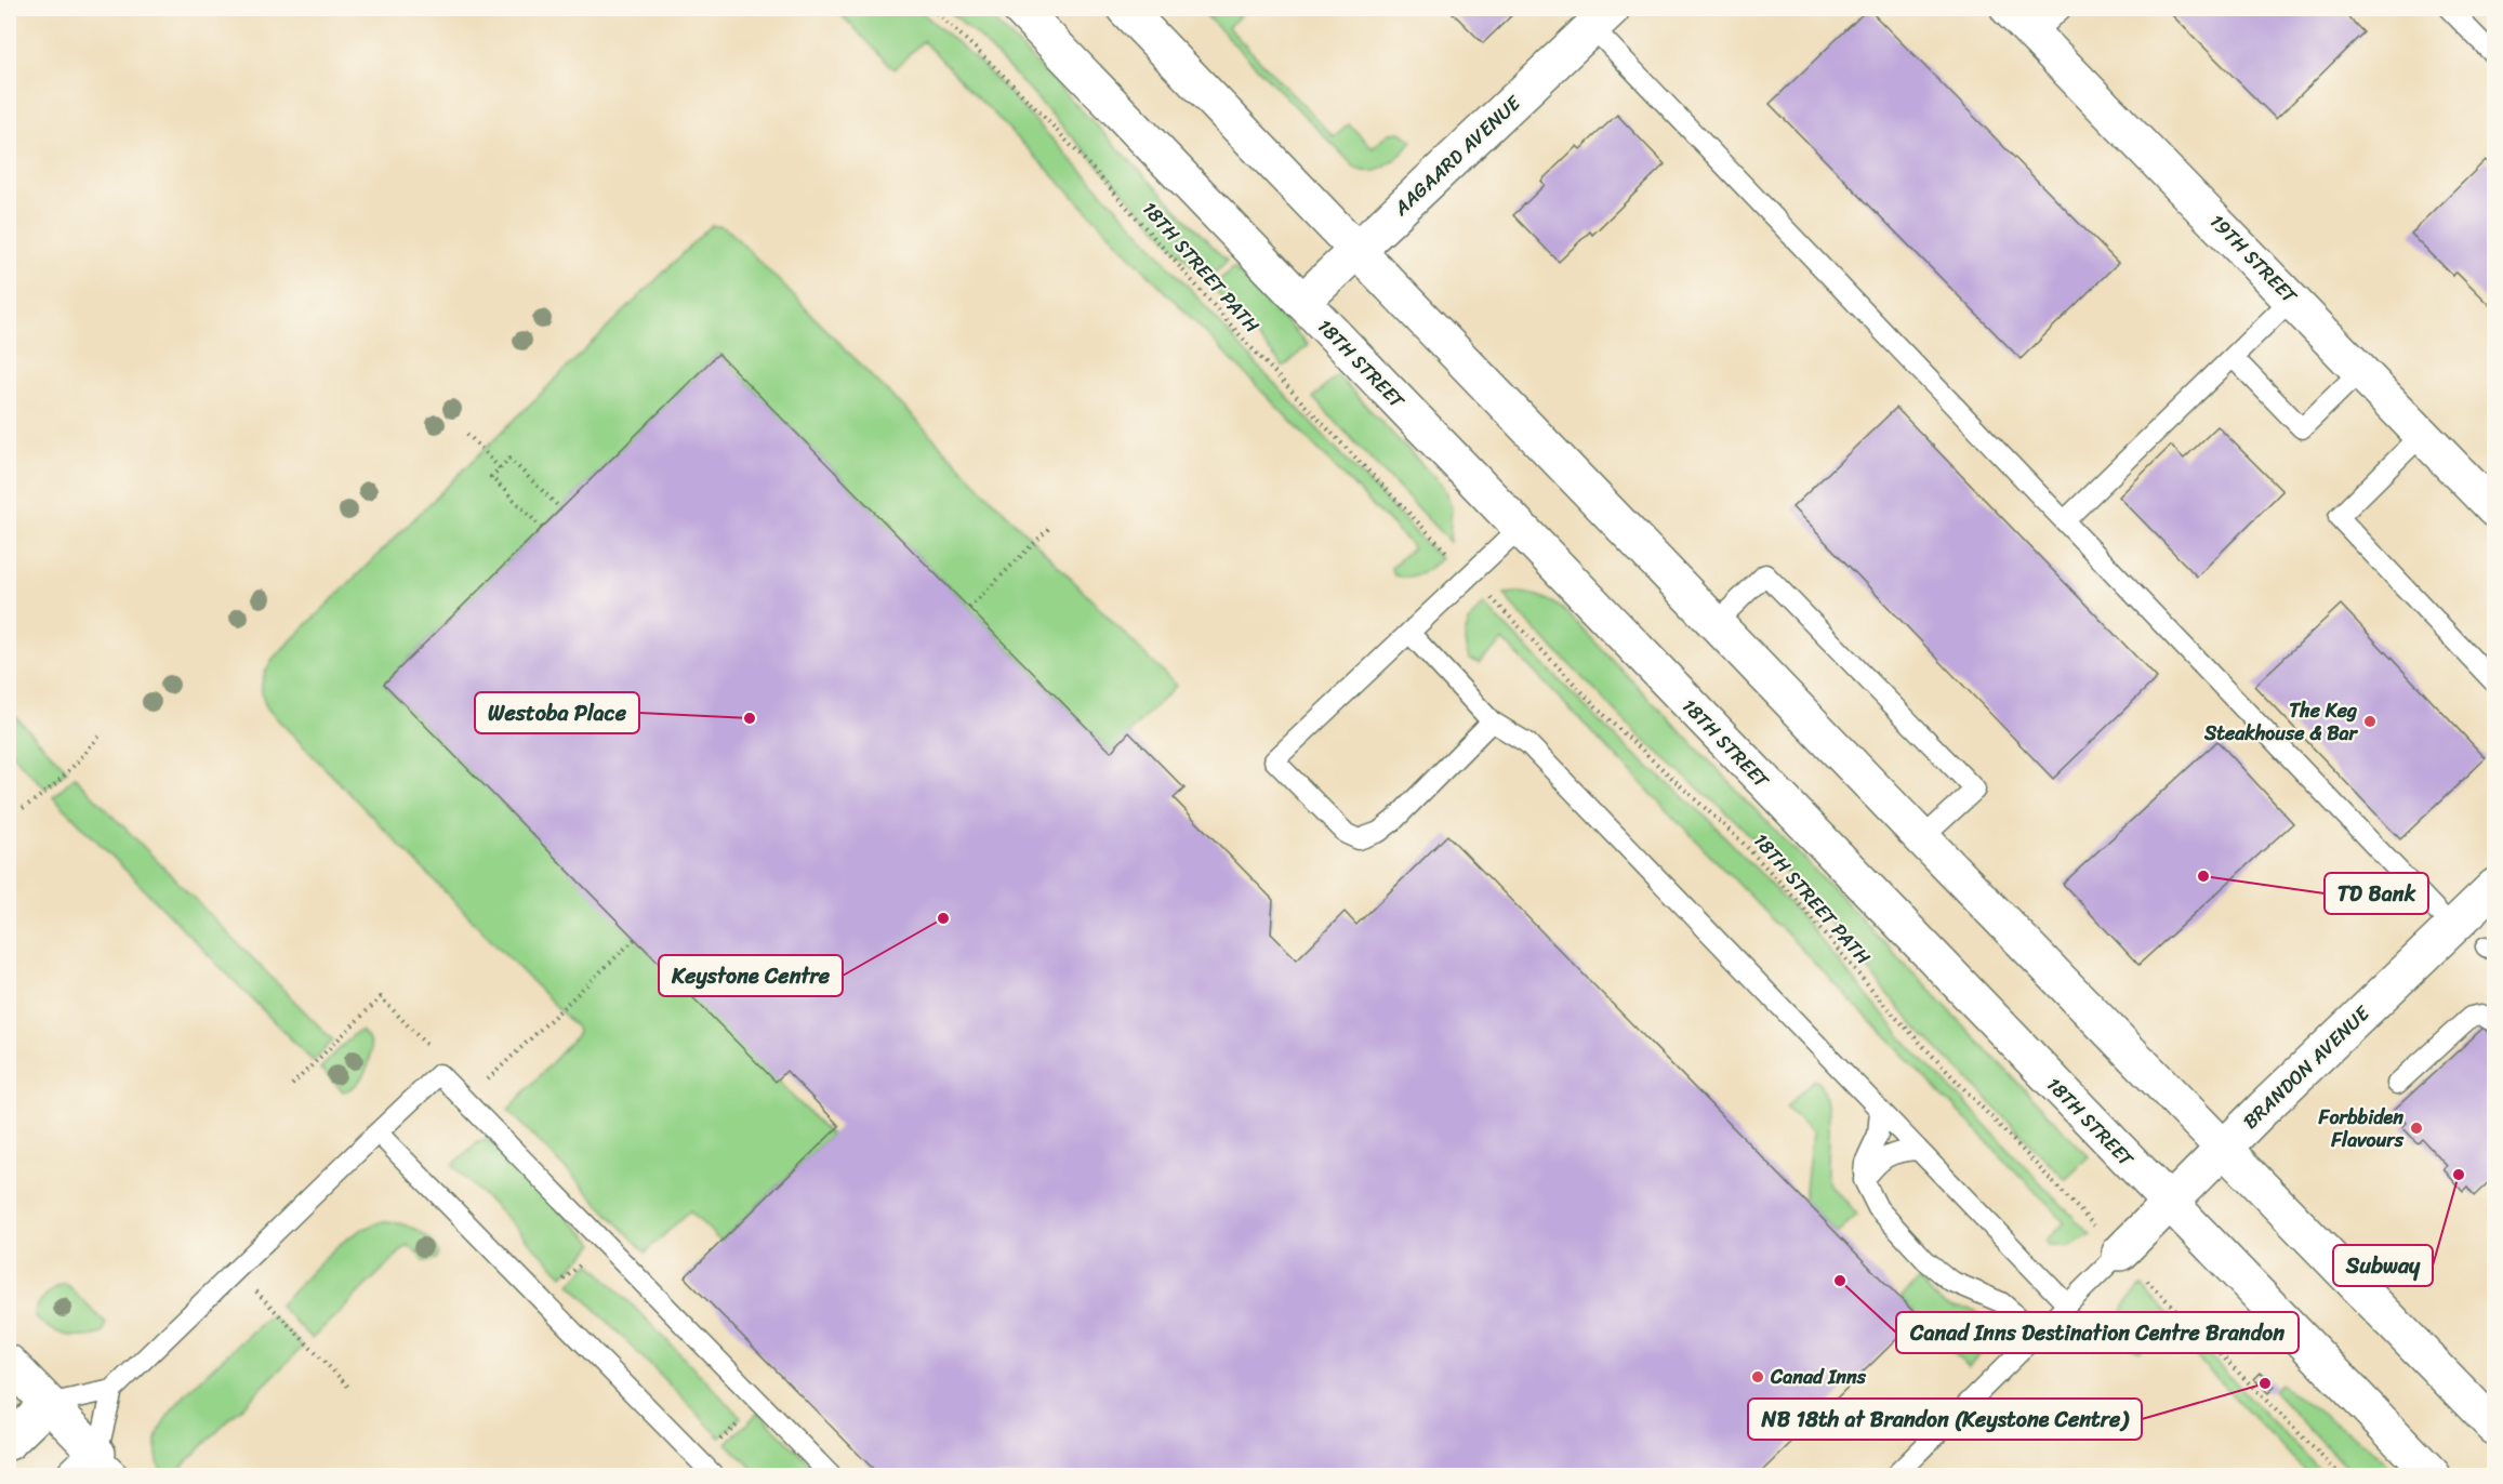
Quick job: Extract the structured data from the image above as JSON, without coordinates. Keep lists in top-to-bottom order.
{
  "streets": {
    "main road": [
      "AAGAARD AVENUE",
      "19TH STREET",
      "18TH STREET",
      "BRANDON AVENUE"
    ],
    "path": ["18TH STREET PATH"]
  },
  "crossings": [
    ["AAGAARD AVENUE", "18TH STREET"],
    ["18TH STREET PATH", "BRANDON AVENUE"],
    ["18TH STREET", "BRANDON AVENUE"]
  ],
  "places": [
    "Westoba Place",
    "The Keg Steakhouse & Bar",
    "TD Bank",
    "Keystone Centre",
    "Forbbiden Flavours",
    "Subway",
    "Canad Inns Destination Centre Brandon",
    "Canad Inns",
    "NB 18th at Brandon (Keystone Centre)"
  ]
}
